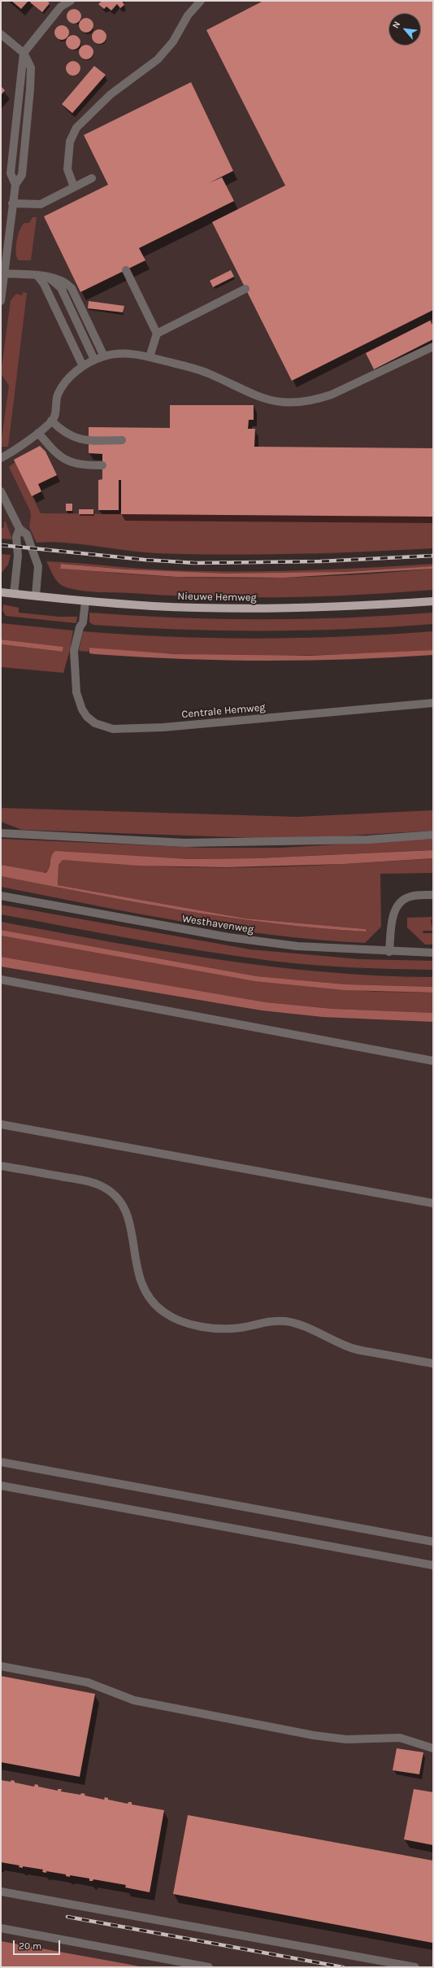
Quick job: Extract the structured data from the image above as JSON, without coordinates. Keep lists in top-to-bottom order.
{
  "streets": {
    "main road": ["Nieuwe Hemweg"],
    "street": ["Centrale Hemweg", "Westhavenweg"]
  },
  "crossings": [
    ["Nieuwe Hemweg", "Centrale Hemweg"]
  ],
  "scale_bar": "20 m",
  "north": "top left"
}
